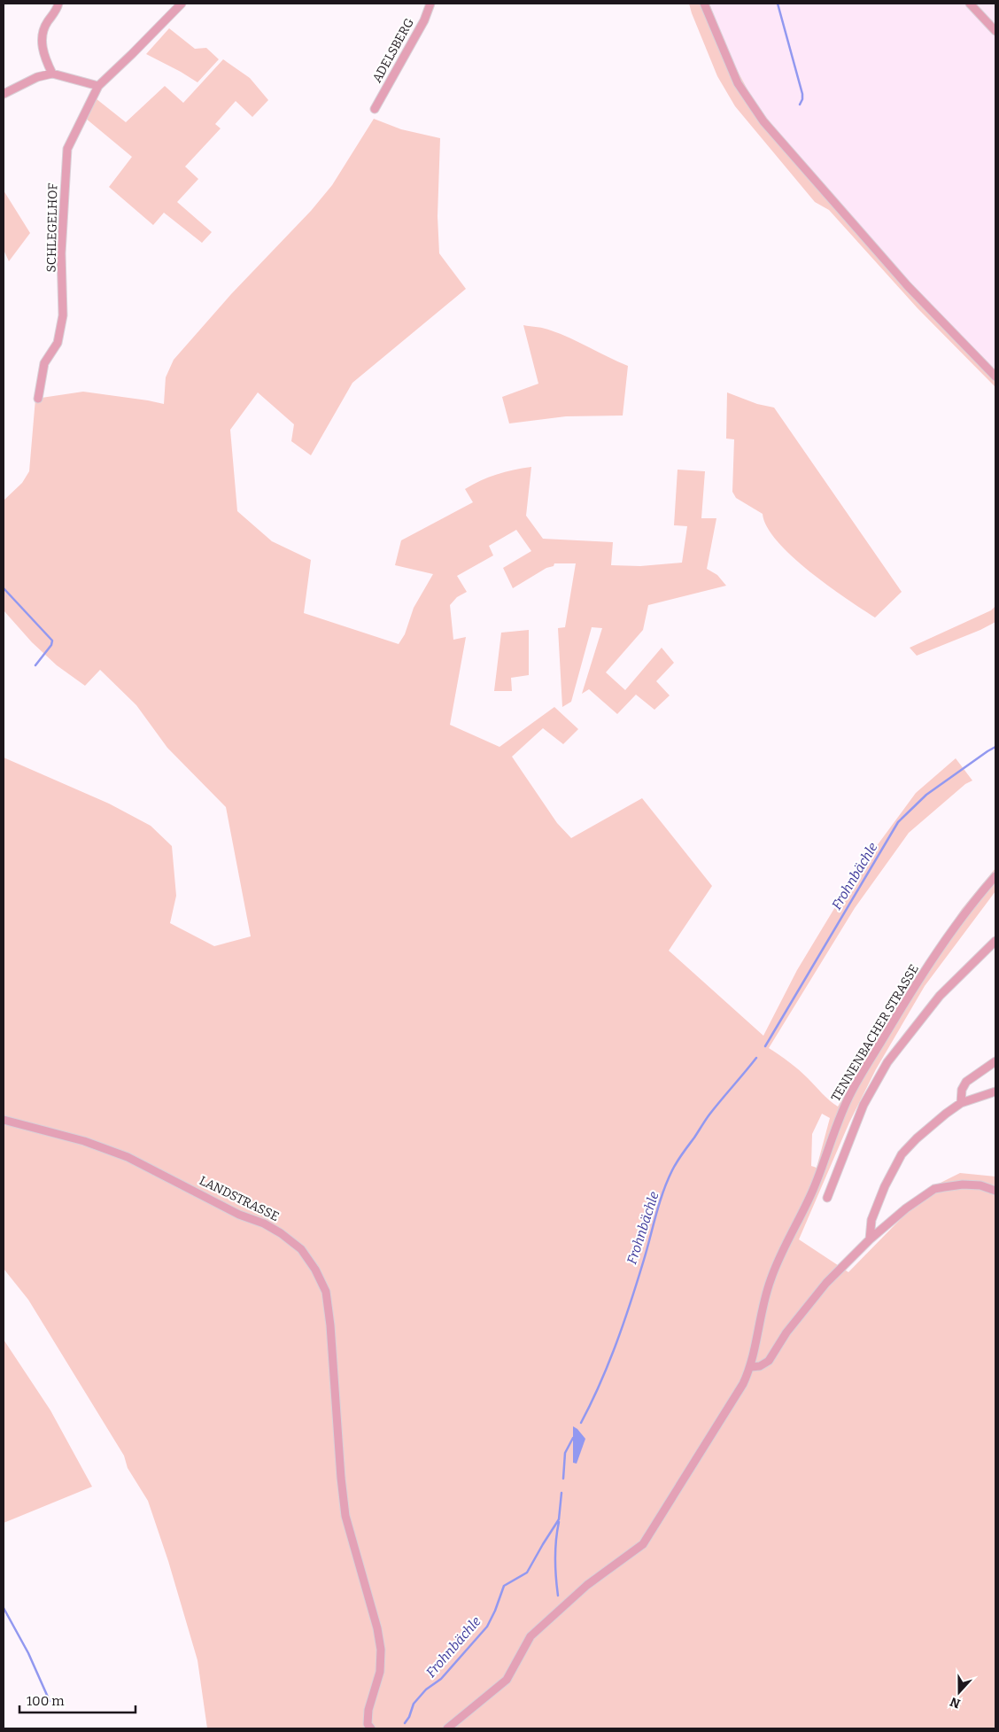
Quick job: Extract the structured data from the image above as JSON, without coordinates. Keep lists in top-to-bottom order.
{
  "streets": {
    "street": [
      "ADELSBERG",
      "SCHLEGELHOF",
      "TENNENBACHER STRASSE",
      "LANDSTRASSE"
    ]
  },
  "water": ["Frohnbächle"],
  "scale_bar": "100 m",
  "north": "bottom"
}
